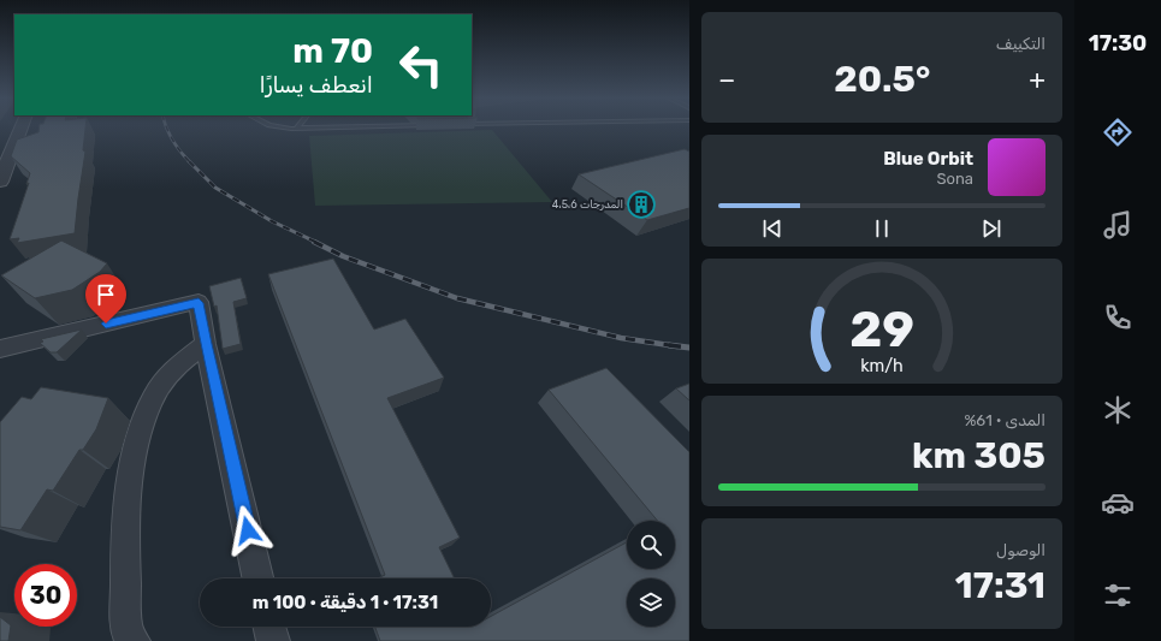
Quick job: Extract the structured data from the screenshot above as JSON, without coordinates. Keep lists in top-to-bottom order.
{
  "places": {
    "building": ["المدرجات 4،5،6"]
  },
  "page": {
    "tabs": "17:30",
    "tile": [
      "التكييف",
      ["المدى · 61%", "305 km"],
      ["الوصول", "17:31"]
    ],
    "turn": ["70 m", "انعطف يسارًا"],
    "heat": ["−", "20.5°", "+"],
    "song": ["Blue Orbit", "Sona"],
    "limit": "30",
    "trip": "17:31 · 1 دقيقة · 100 m",
    "gauge": ["29", "km/h"]
  }
}
